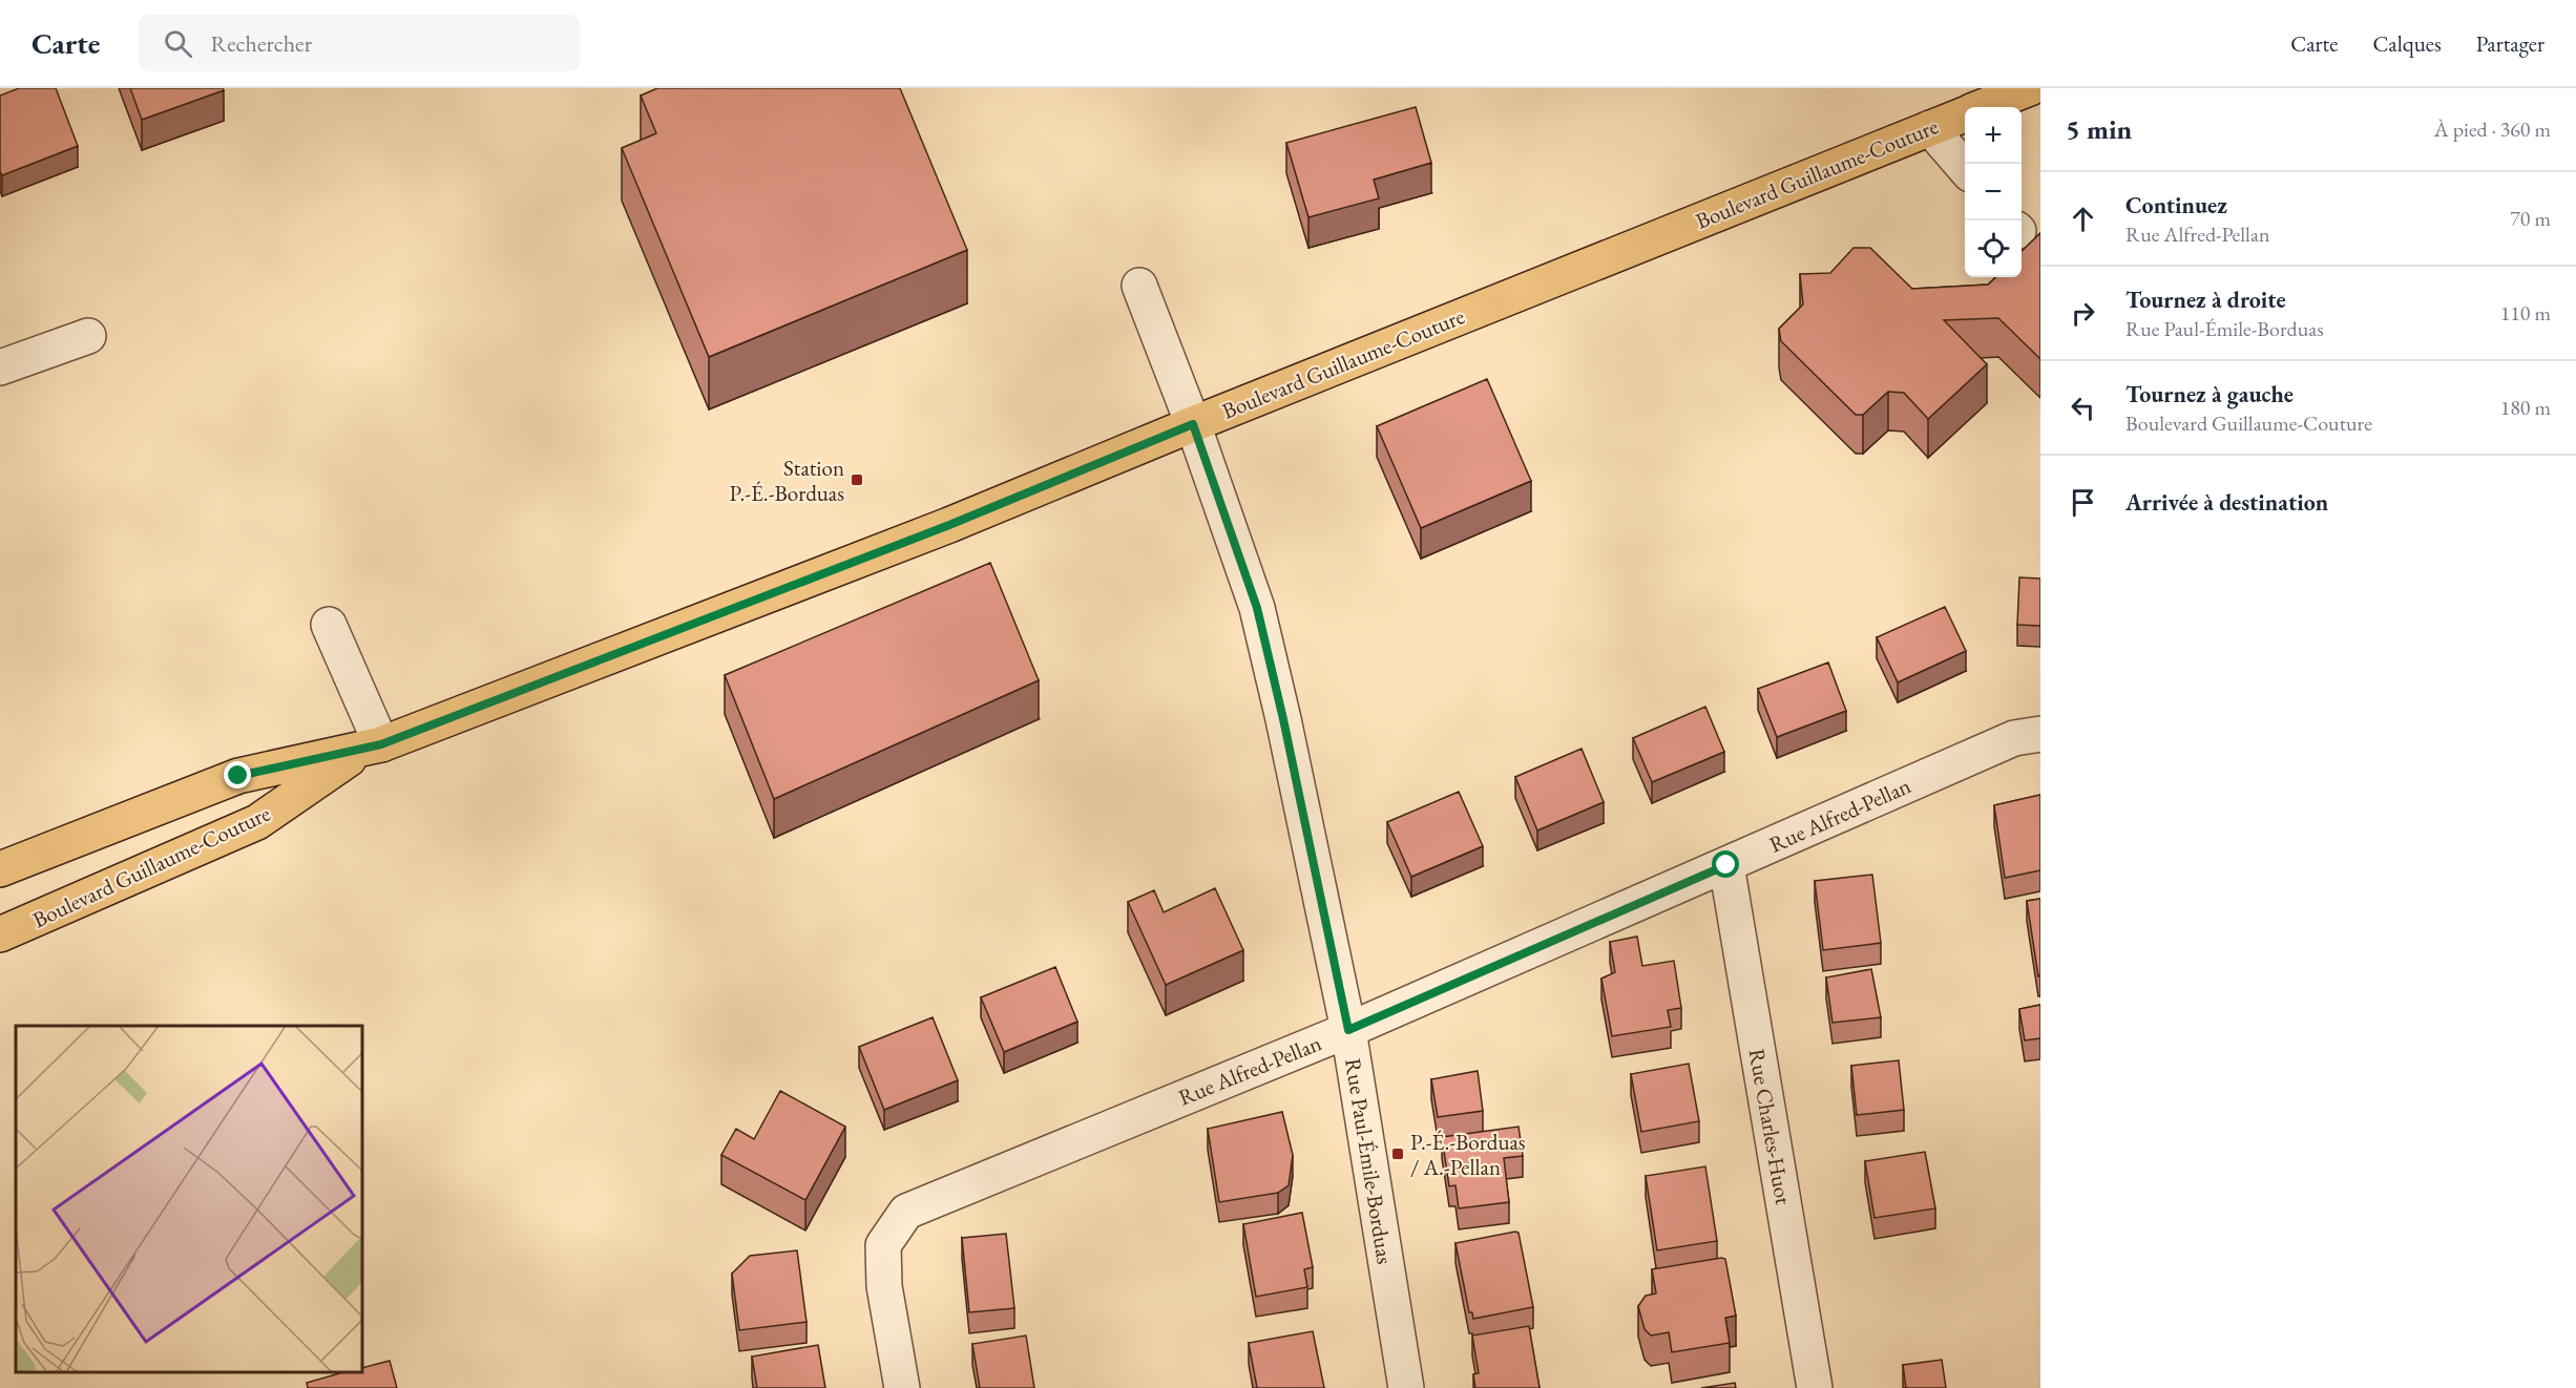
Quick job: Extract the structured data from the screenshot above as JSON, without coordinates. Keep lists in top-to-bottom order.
{
  "streets": {
    "main road": ["Boulevard Guillaume-Couture"],
    "street": ["Rue Alfred-Pellan", "Rue Charles-Huot", "Rue Paul-Émile-Borduas"]
  },
  "crossings": [
    ["Boulevard Guillaume-Couture", "Rue Paul-Émile-Borduas"],
    ["Rue Alfred-Pellan", "Rue Charles-Huot"],
    ["Rue Alfred-Pellan", "Rue Paul-Émile-Borduas"]
  ],
  "places": {
    "transit": ["Station P.-É.-Borduas", "P.-É.-Borduas / A.-Pellan"]
  },
  "page": {
    "header": "Carte",
    "search": "Rechercher",
    "nav": ["Carte", "Calques", "Partager"],
    "heading": ["5 min", "À pied · 360 m"],
    "map_buttons": ["+", "−"],
    "list": [
      ["Continuez", "Rue Alfred-Pellan", "70 m"],
      ["Tournez à droite", "Rue Paul-Émile-Borduas", "110 m"],
      ["Tournez à gauche", "Boulevard Guillaume-Couture", "180 m"],
      "Arrivée à destination"
    ]
  }
}
